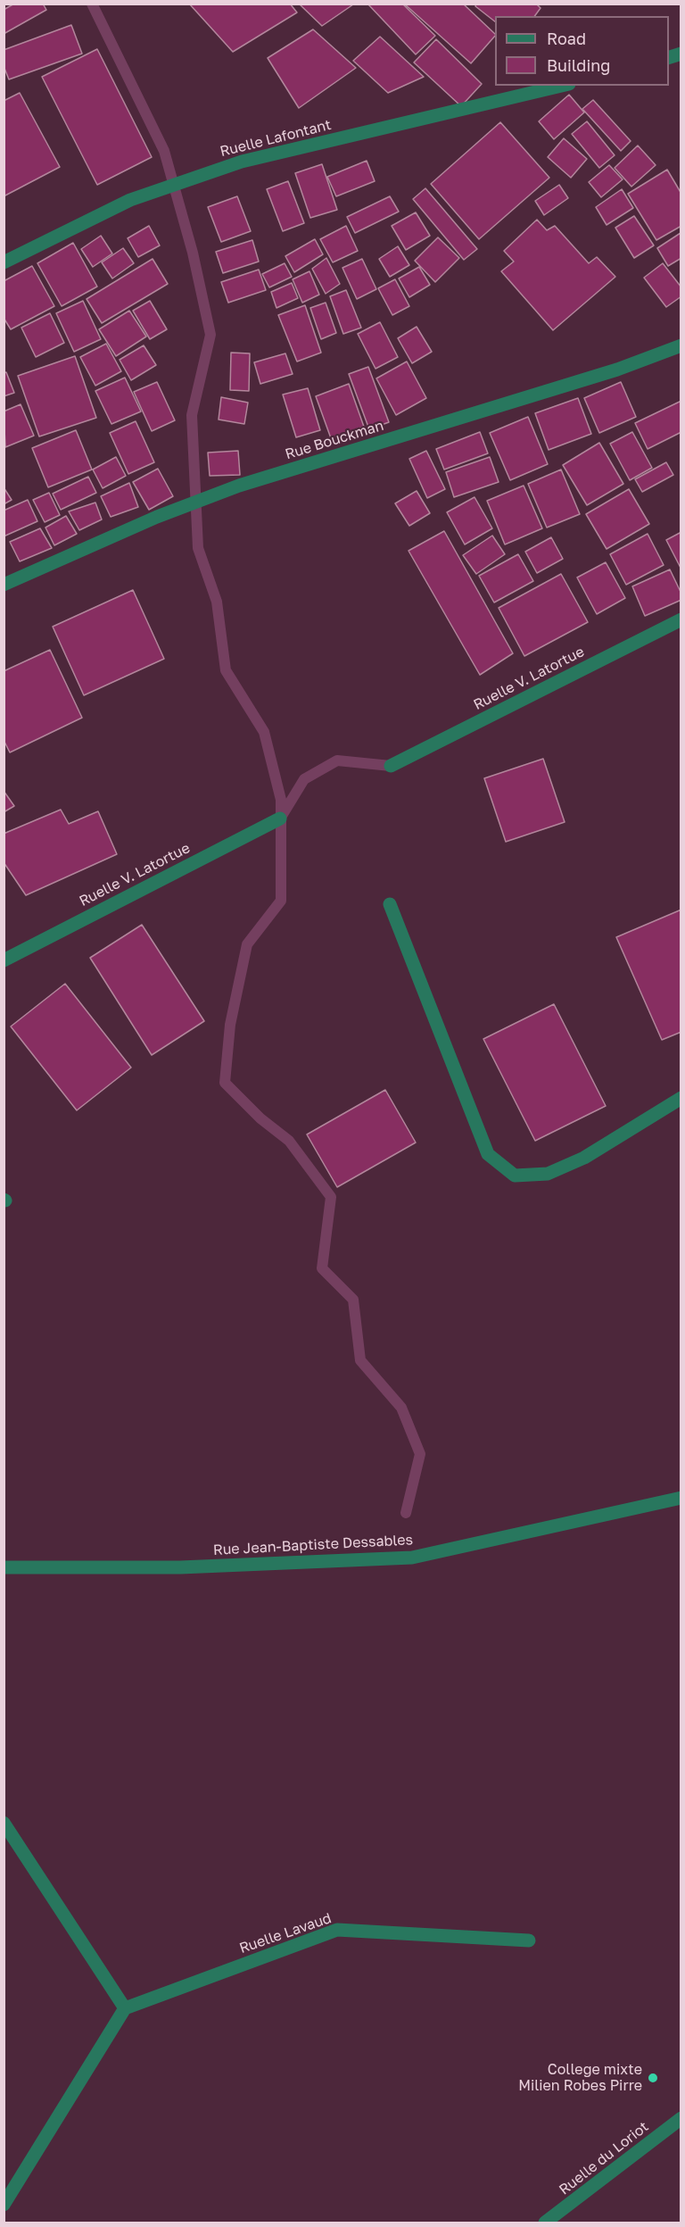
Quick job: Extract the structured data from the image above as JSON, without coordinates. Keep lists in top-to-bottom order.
{
  "streets": {
    "street": [
      "Ruelle Lafontant",
      "Rue Bouckman",
      "Ruelle V. Latortue",
      "Rue Jean-Baptiste Dessables",
      "Ruelle Lavaud",
      "Ruelle du Loriot"
    ]
  },
  "places": ["College mixte Milien Robes Pirre"],
  "legend": ["Road", "Building"]
}
